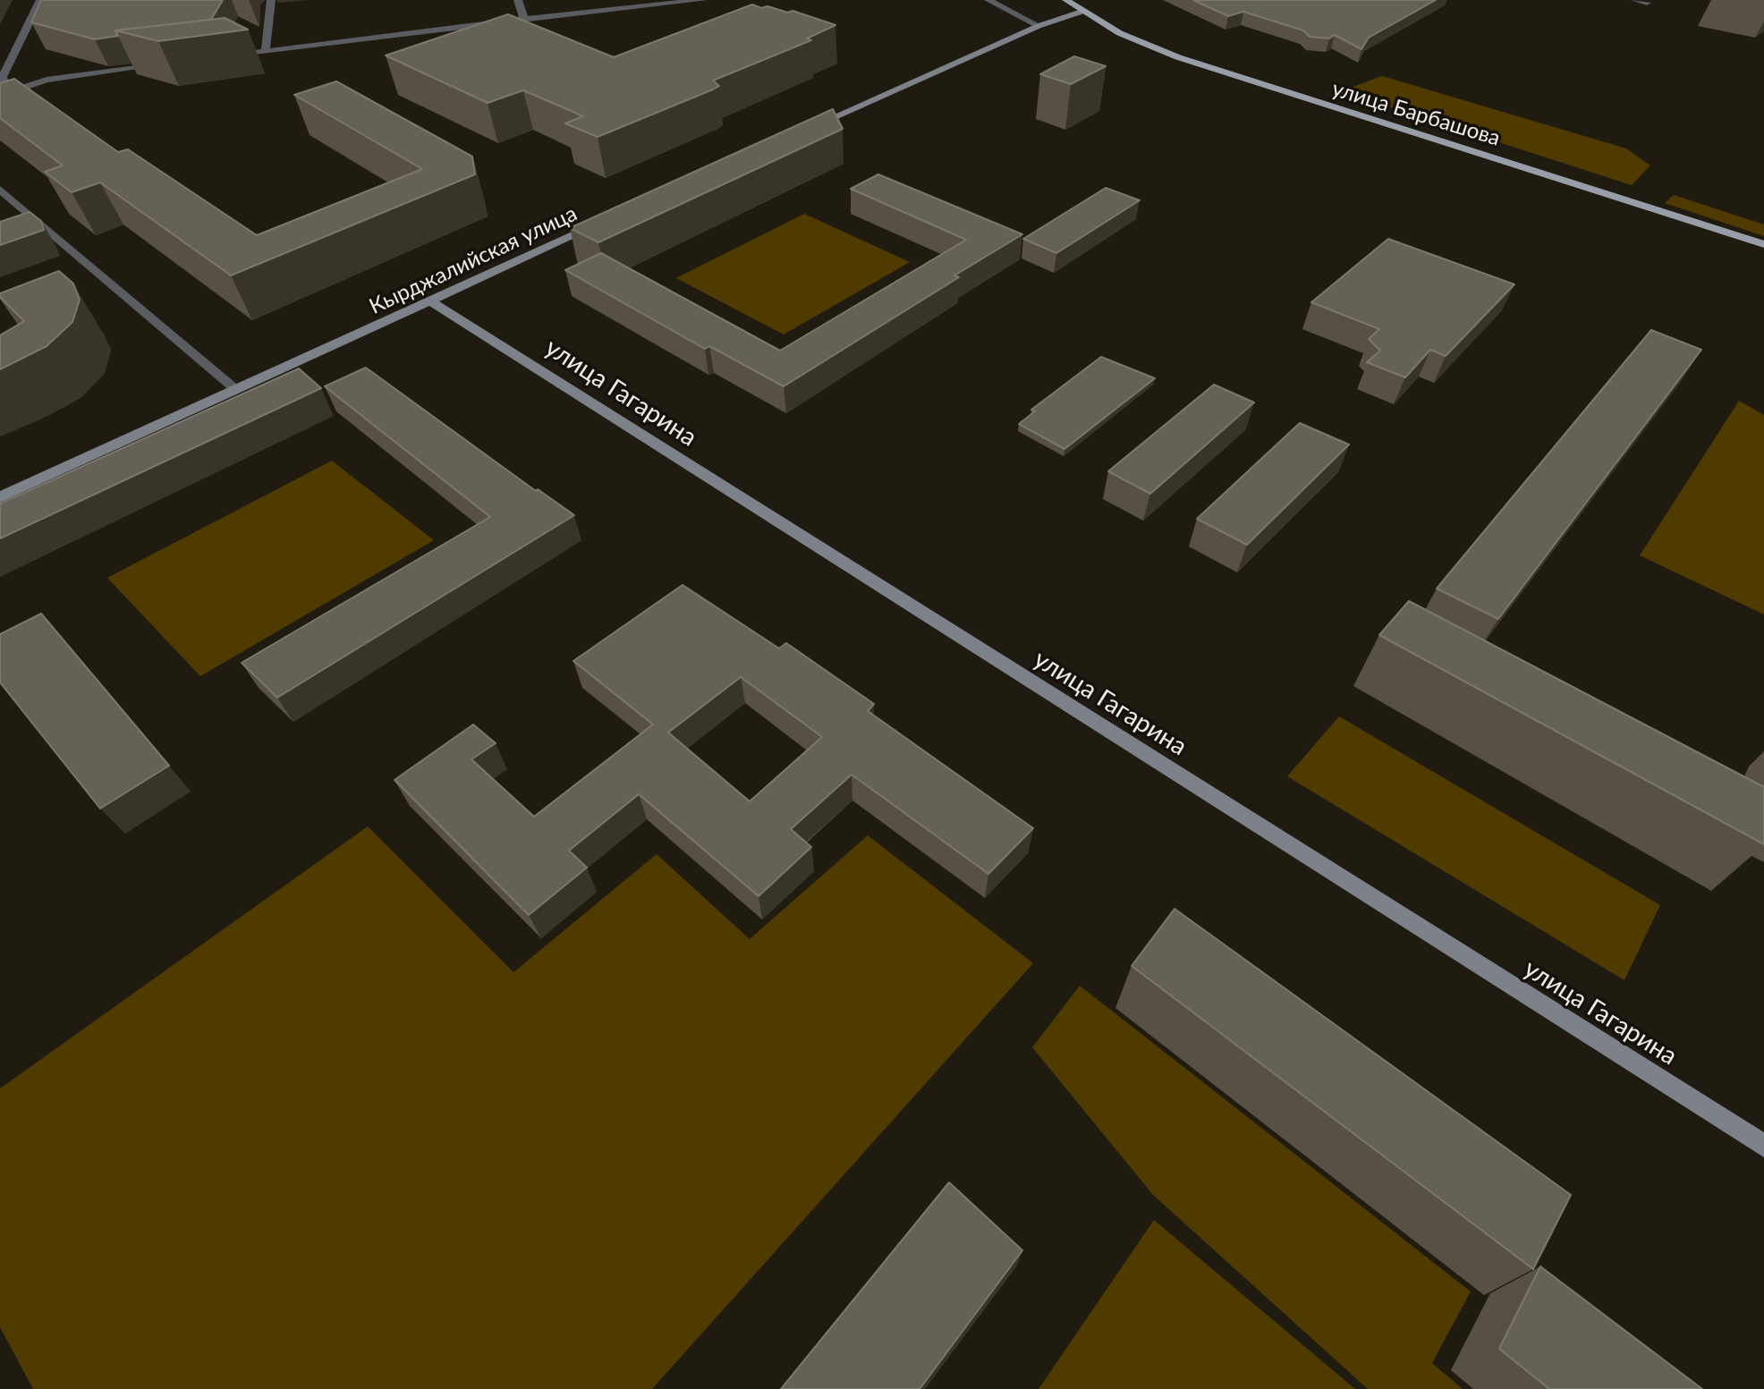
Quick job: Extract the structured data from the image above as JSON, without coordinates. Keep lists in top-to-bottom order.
{
  "streets": {
    "main road": ["улица Барбашова"],
    "street": ["Кырджалийская улица", "улица Гагарина"]
  },
  "crossings": [
    ["Кырджалийская улица", "улица Гагарина"]
  ]
}
